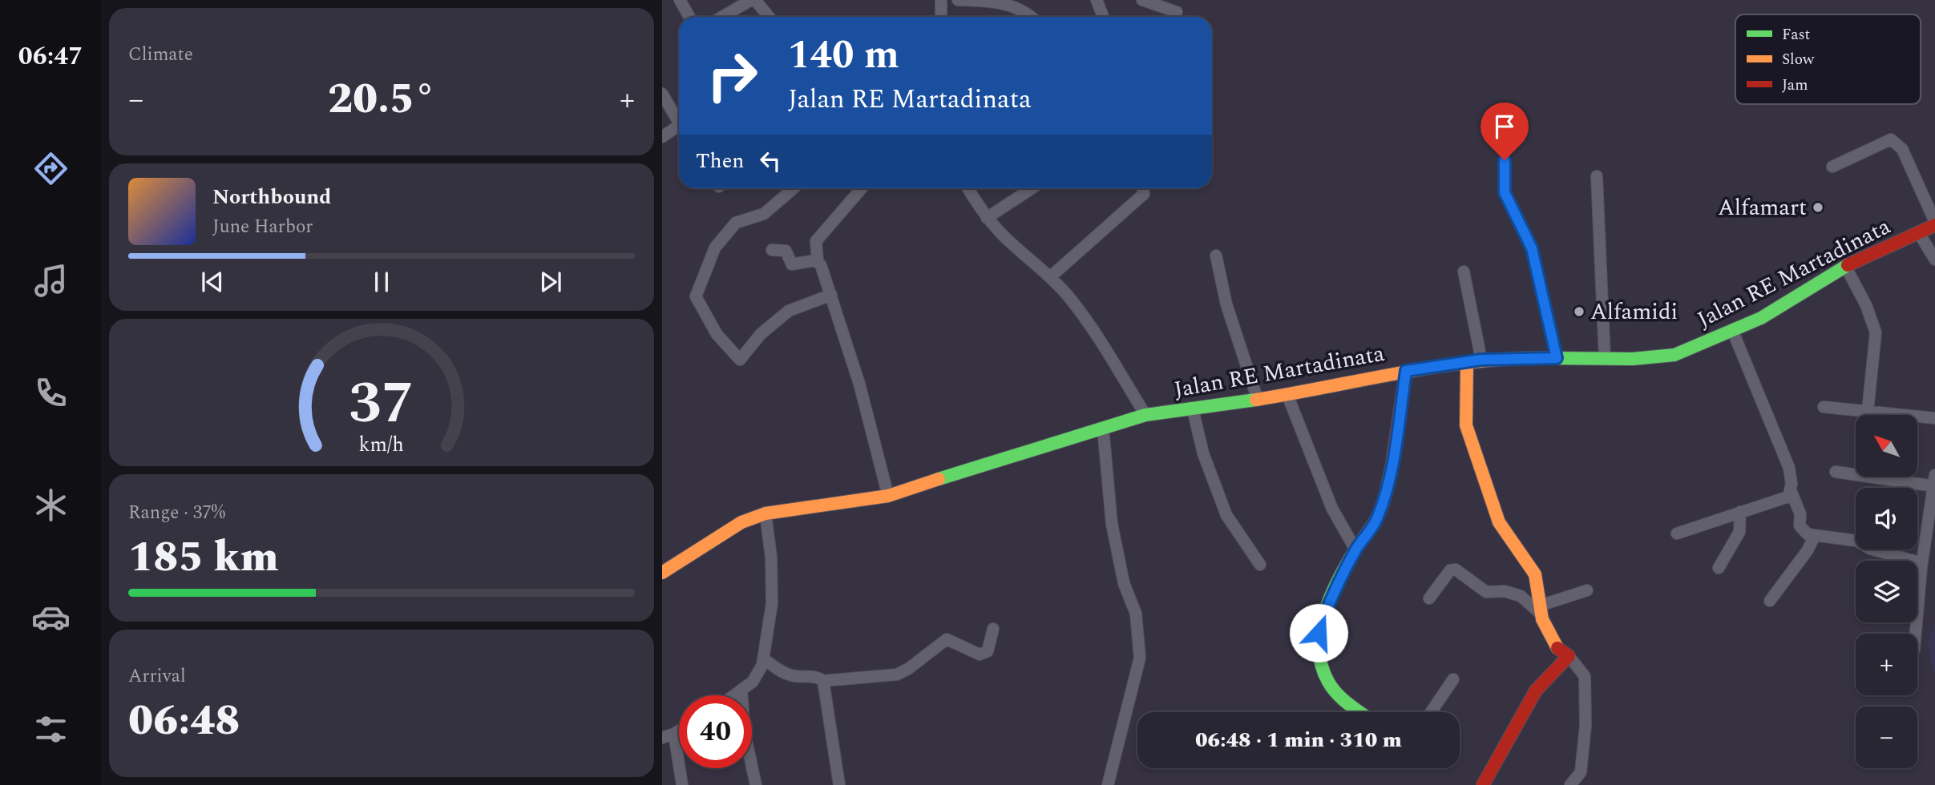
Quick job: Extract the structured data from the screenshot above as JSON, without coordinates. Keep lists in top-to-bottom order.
{
  "streets": {
    "main road": ["Jalan RE Martadinata"]
  },
  "places": ["Alfamart", "Alfamidi"],
  "legend": ["Fast", "Slow", "Jam"],
  "north": "top left",
  "page": {
    "tabs": "06:47",
    "tile": [
      "Climate",
      ["Range · 37%", "185 km"],
      ["Arrival", "06:48"]
    ],
    "turn": ["140 m", "Jalan RE Martadinata"],
    "heat": ["−", "20.5°", "+"],
    "then": "Then",
    "song": ["Northbound", "June Harbor"],
    "map_buttons": ["+", "−"],
    "limit": "40",
    "trip": "06:48 · 1 min · 310 m",
    "gauge": ["37", "km/h"]
  }
}
